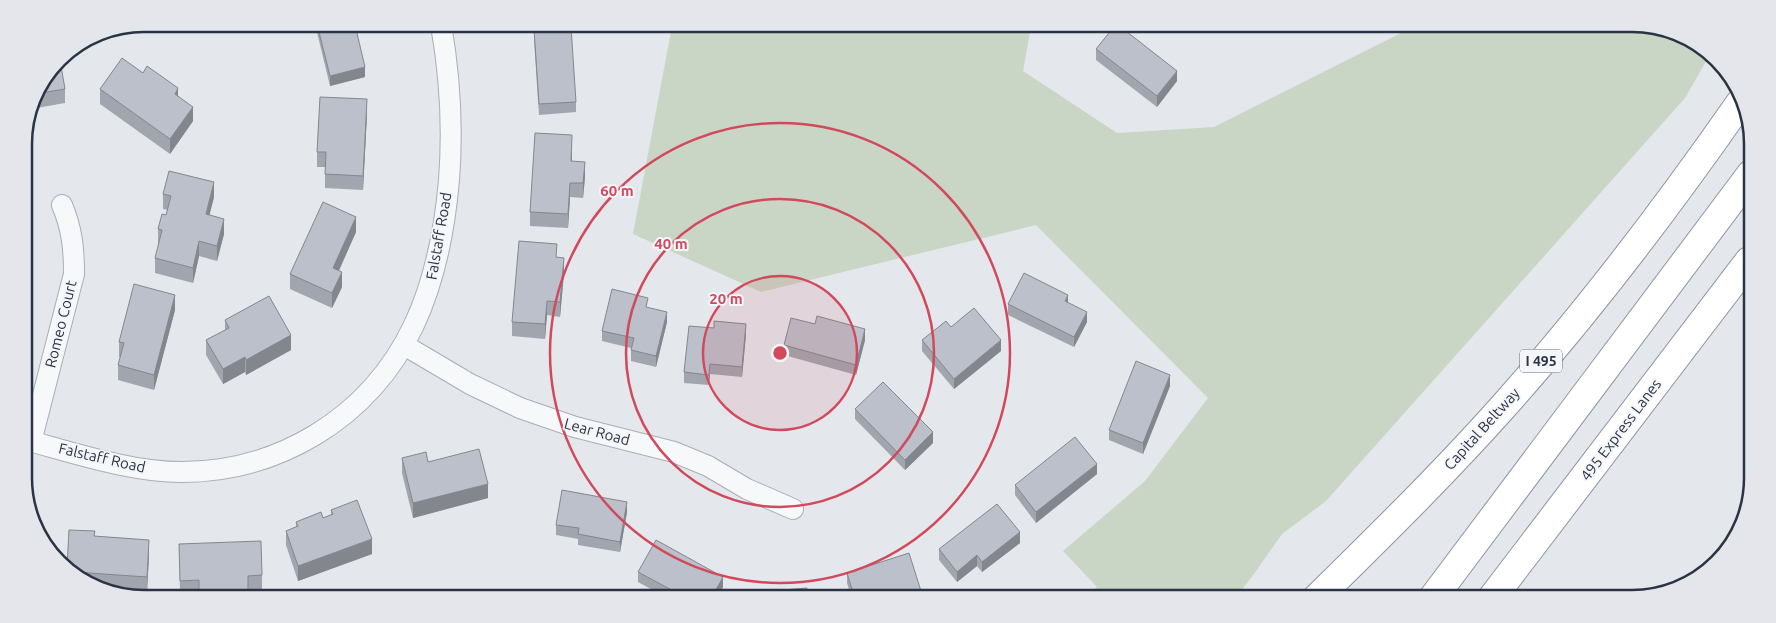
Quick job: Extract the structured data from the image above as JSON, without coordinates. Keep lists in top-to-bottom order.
{
  "streets": {
    "highway": ["I 495", "Capital Beltway", "495 Express Lanes"],
    "street": ["Falstaff Road", "Romeo Court", "Lear Road"]
  },
  "crossings": [
    ["Falstaff Road", "Lear Road"]
  ],
  "rings": ["60 m", "40 m", "20 m"]
}
